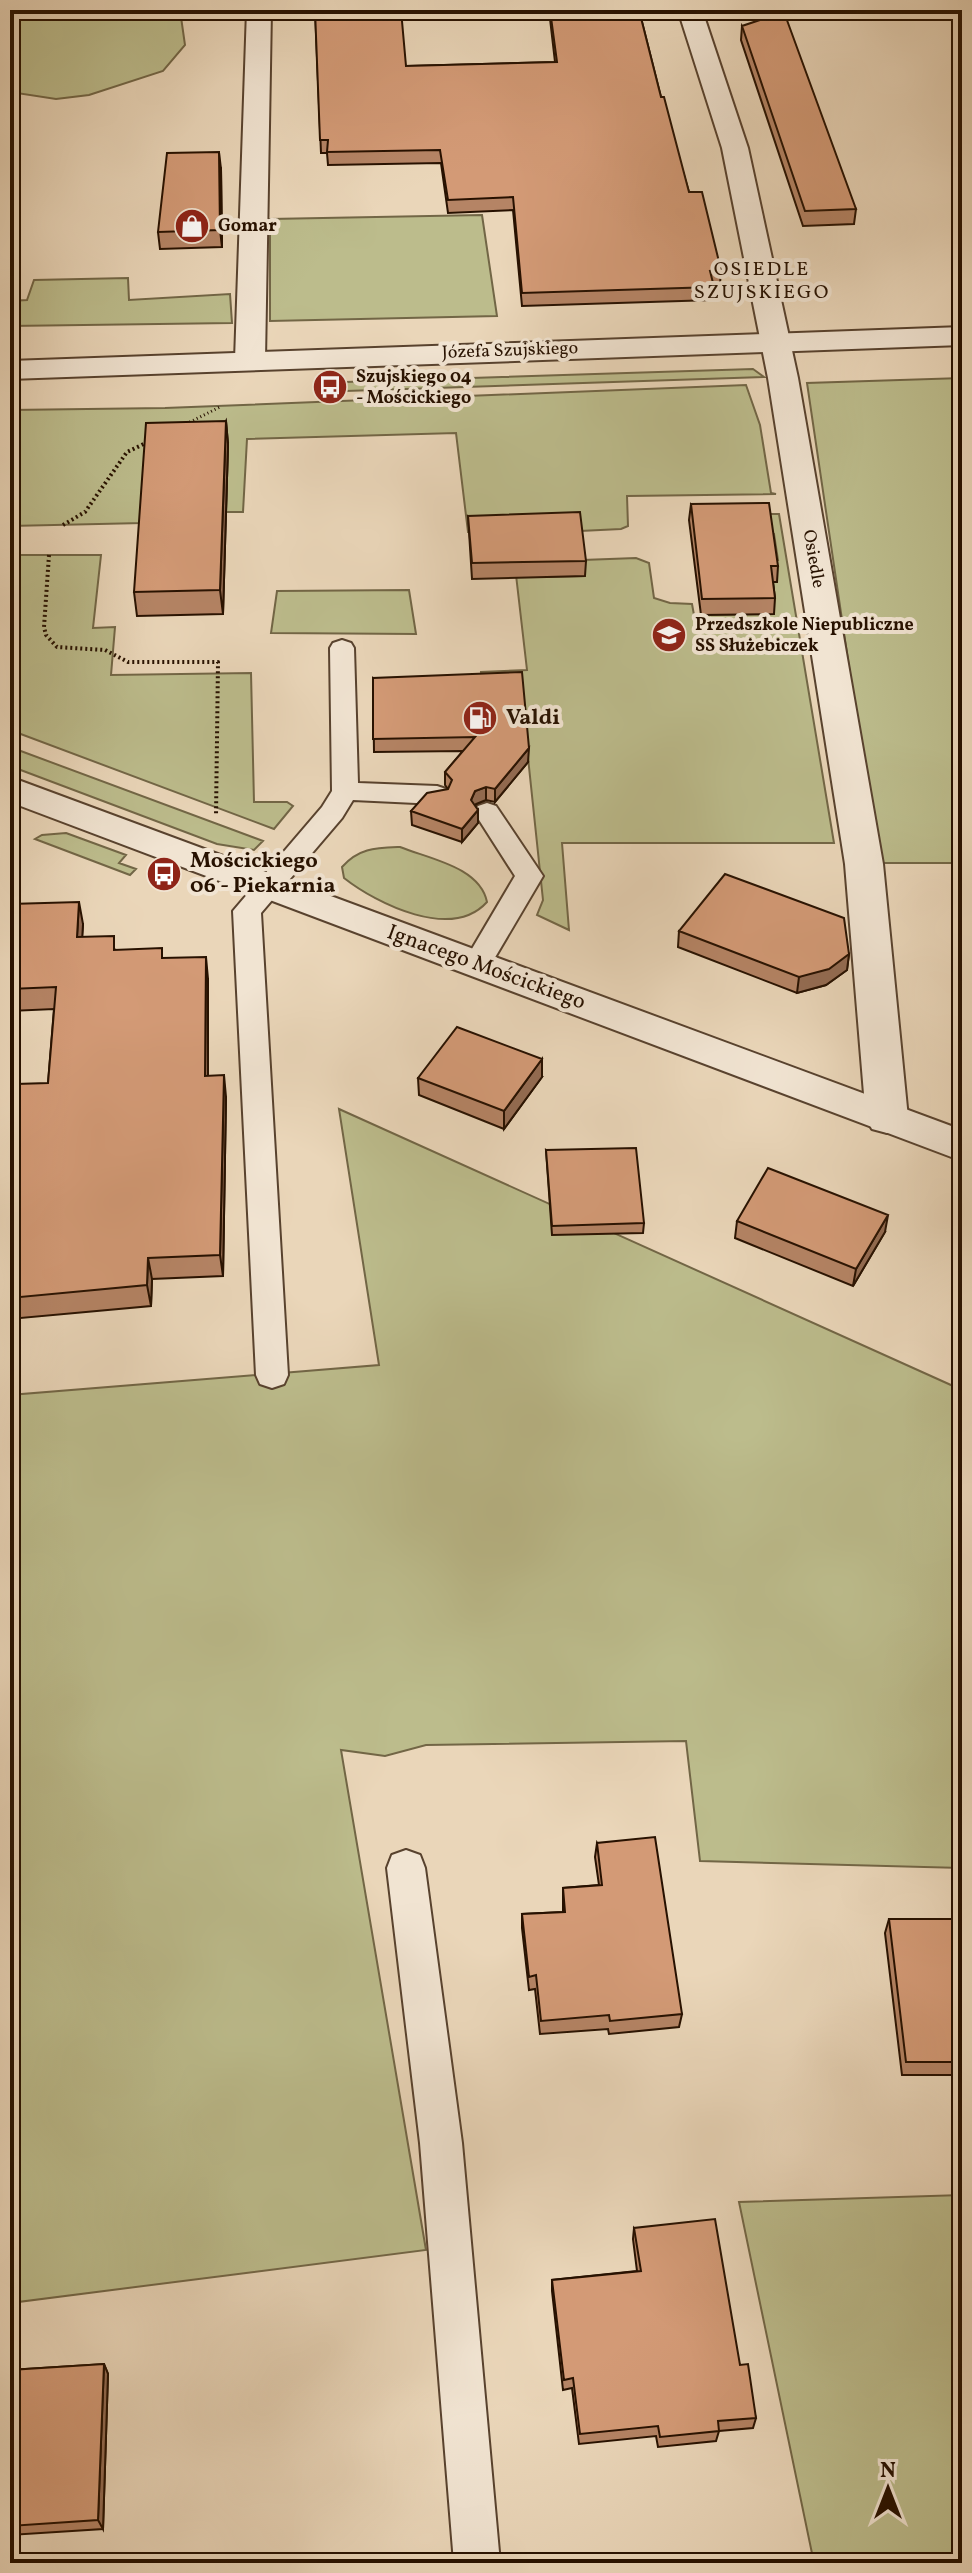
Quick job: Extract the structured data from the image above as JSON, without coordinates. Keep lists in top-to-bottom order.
{
  "streets": {
    "street": ["Józefa Szujskiego", "Osiedle", "Ignacego Mościckiego"]
  },
  "crossings": [
    ["Józefa Szujskiego", "Osiedle"],
    ["Osiedle", "Ignacego Mościckiego"]
  ],
  "districts": ["OSIEDLE SZUJSKIEGO"],
  "places": {
    "shop": ["Gomar"],
    "bus stop": ["Szujskiego 04 - Mościckiego", "Mościckiego 06 - Piekarnia"],
    "school or university": ["Przedszkole Niepubliczne SS Służebiczek"],
    "fuel station": ["Valdi"]
  },
  "north": "top"
}
